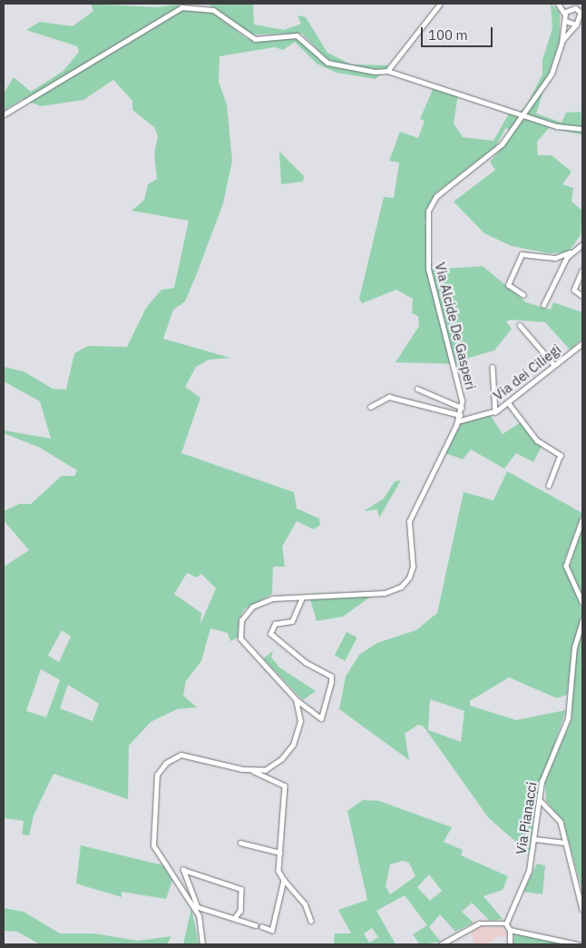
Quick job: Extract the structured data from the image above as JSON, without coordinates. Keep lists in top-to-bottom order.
{
  "streets": {
    "street": ["Via Alcide De Gasperi", "Via dei Ciliegi", "Via Pianacci"]
  },
  "crossings": [
    ["Via Alcide De Gasperi", "Via dei Ciliegi"]
  ],
  "scale_bar": "100 m"
}
